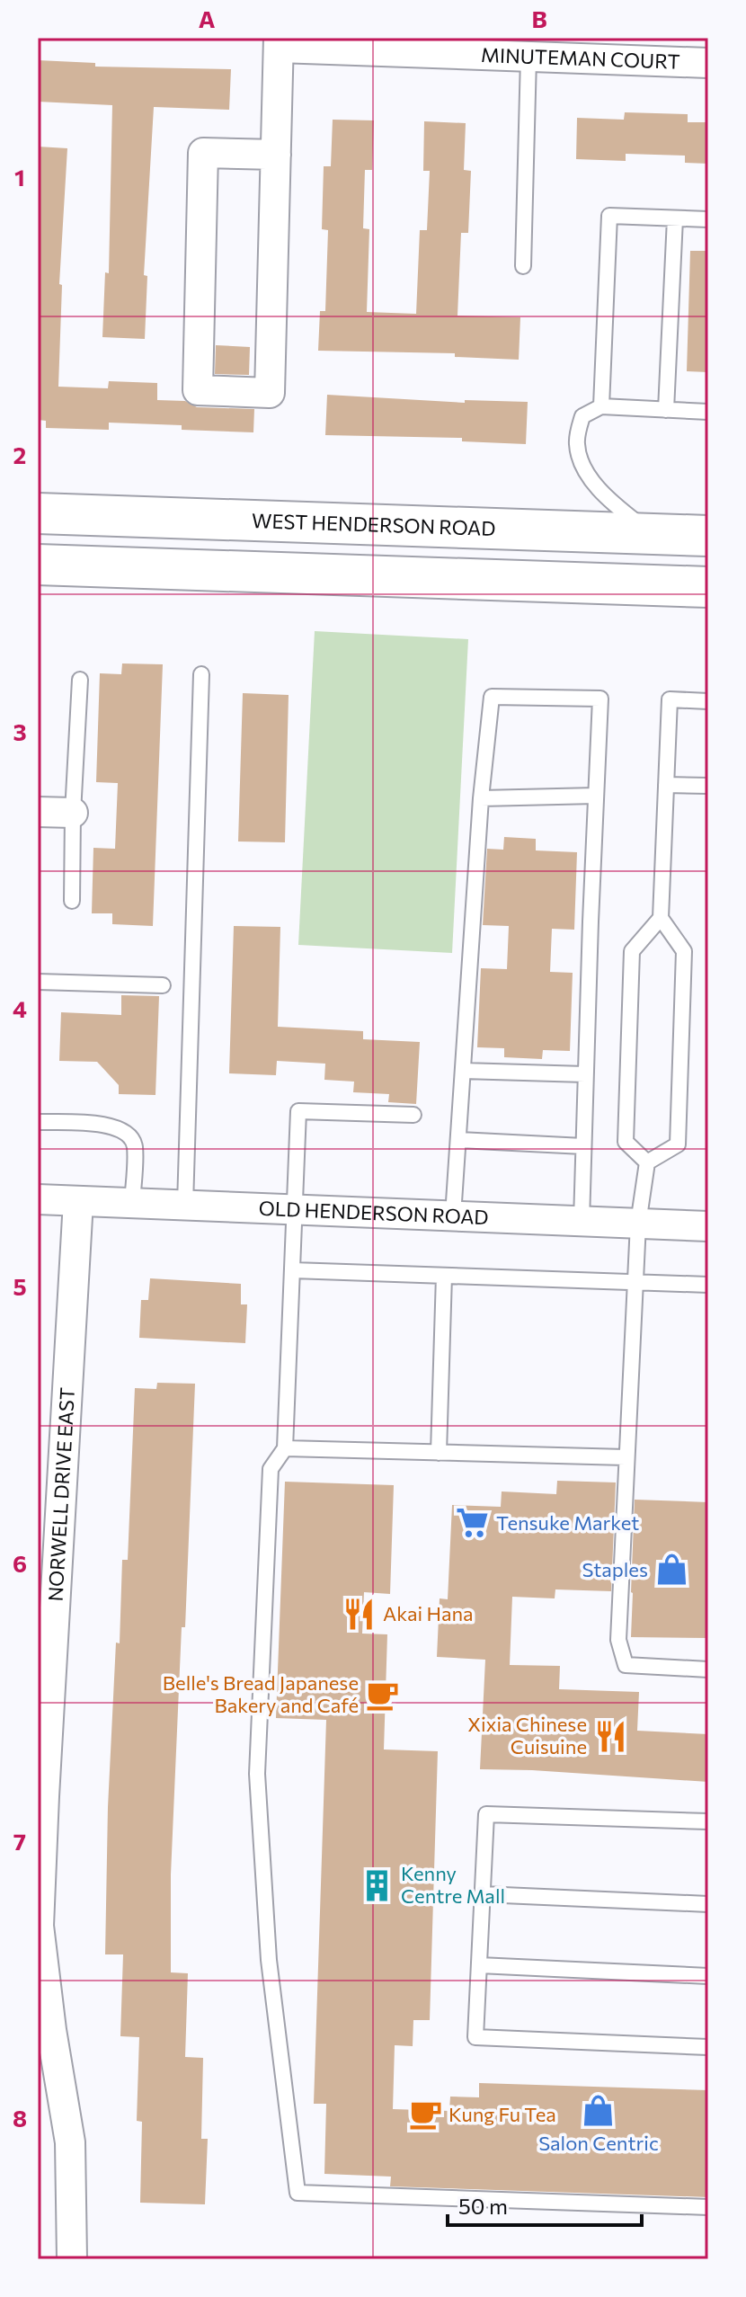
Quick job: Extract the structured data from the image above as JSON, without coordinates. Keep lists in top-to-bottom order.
{
  "streets": {
    "main road": ["WEST HENDERSON ROAD"],
    "street": ["MINUTEMAN COURT", "OLD HENDERSON ROAD", "NORWELL DRIVE EAST"]
  },
  "crossings": [
    ["OLD HENDERSON ROAD", "NORWELL DRIVE EAST"]
  ],
  "places": {
    "supermarket": ["Tensuke Market"],
    "shop": ["Staples", "Salon Centric"],
    "restaurant": ["Akai Hana", "Xixia Chinese Cuisuine"],
    "cafe": ["Belle's Bread Japanese Bakery and Café", "Kung Fu Tea"],
    "building": ["Kenny Centre Mall"]
  },
  "scale_bar": "50 m",
  "grid": {
    "columns": ["A", "B"],
    "rows": [
      "1",
      "2",
      "3",
      "4",
      "5",
      "6",
      "7",
      "8"
    ]
  }
}
